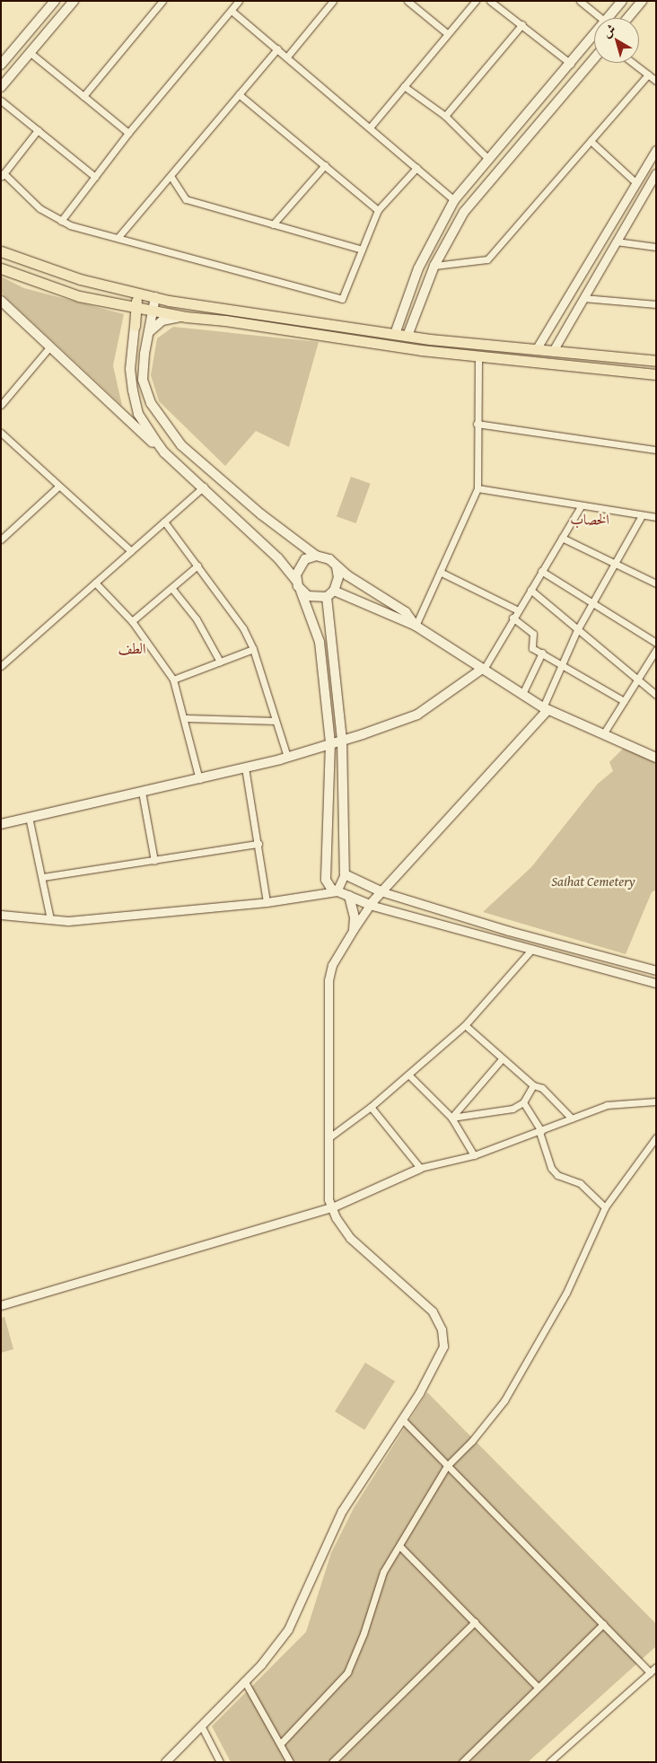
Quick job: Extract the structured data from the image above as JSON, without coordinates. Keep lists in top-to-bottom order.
{
  "districts": ["الخصاب", "الطف"],
  "parks": ["Saihat Cemetery"],
  "north": "top left"
}
